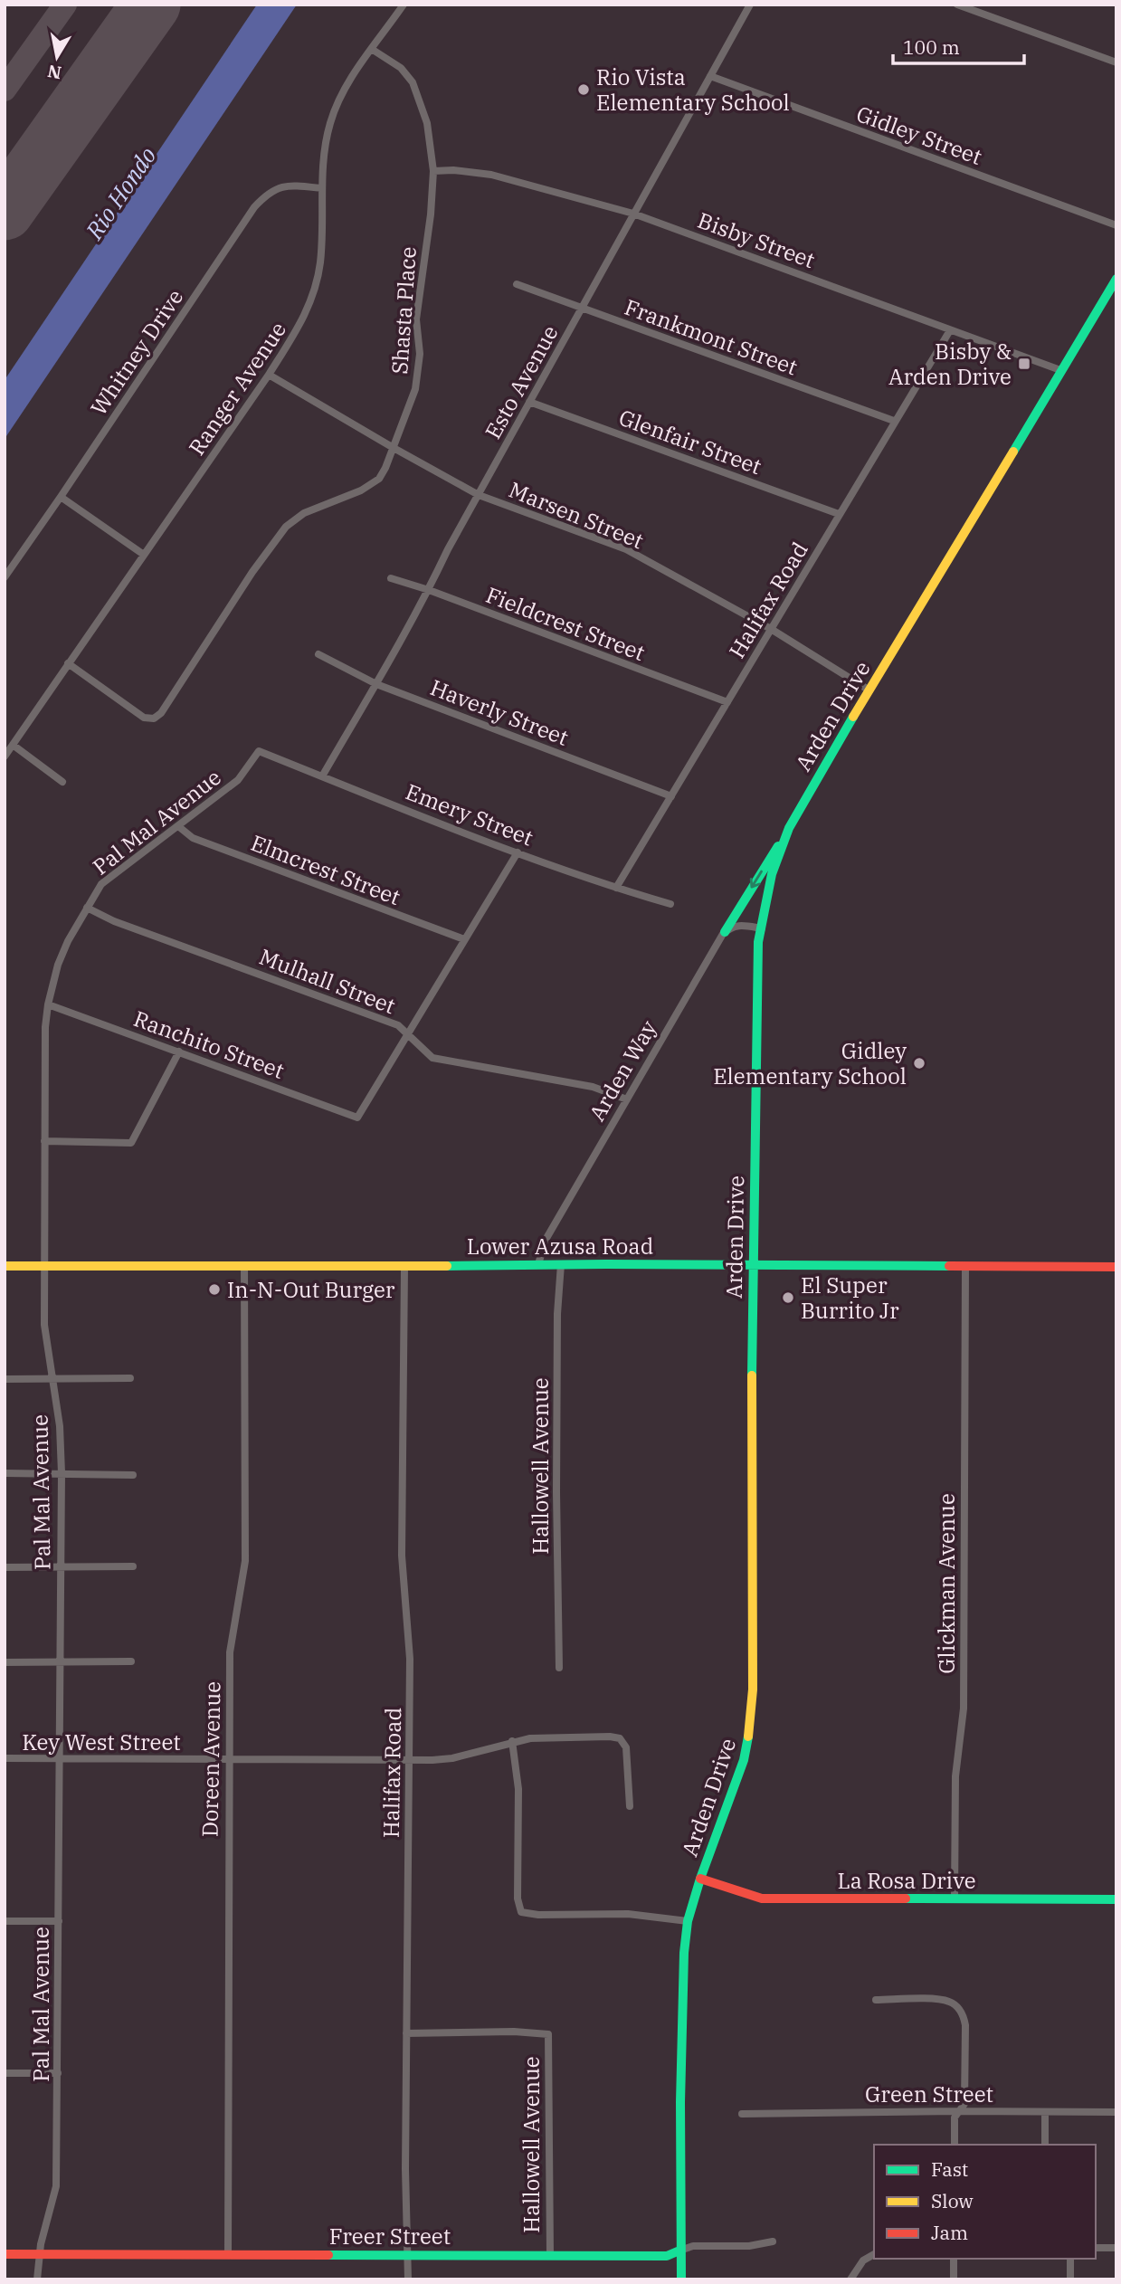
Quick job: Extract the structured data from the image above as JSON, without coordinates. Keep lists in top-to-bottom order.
{
  "streets": {
    "street": [
      "Gidley Street",
      "Bisby Street",
      "Shasta Place",
      "Frankmont Street",
      "Whitney Drive",
      "Esto Avenue",
      "Ranger Avenue",
      "Glenfair Street",
      "Marsen Street",
      "Halifax Road",
      "Fieldcrest Street",
      "Haverly Street",
      "Arden Drive",
      "Emery Street",
      "Pal Mal Avenue",
      "Elmcrest Street",
      "Mulhall Street",
      "Ranchito Street",
      "Arden Way",
      "Lower Azusa Road",
      "Hallowell Avenue",
      "Glickman Avenue",
      "Key West Street",
      "Doreen Avenue",
      "La Rosa Drive",
      "Green Street",
      "Freer Street"
    ]
  },
  "crossings": [
    ["Gidley Street", "Esto Avenue"],
    ["Bisby Street", "Shasta Place"],
    ["Bisby Street", "Esto Avenue"],
    ["Bisby Street", "Halifax Road"],
    ["Bisby Street", "Arden Drive"],
    ["Shasta Place", "Ranger Avenue"],
    ["Shasta Place", "Marsen Street"],
    ["Frankmont Street", "Esto Avenue"],
    ["Frankmont Street", "Halifax Road"],
    ["Whitney Drive", "Ranger Avenue"],
    ["Esto Avenue", "Glenfair Street"],
    ["Esto Avenue", "Marsen Street"],
    ["Esto Avenue", "Fieldcrest Street"],
    ["Esto Avenue", "Haverly Street"],
    ["Esto Avenue", "Emery Street"],
    ["Ranger Avenue", "Marsen Street"],
    ["Glenfair Street", "Halifax Road"],
    ["Marsen Street", "Halifax Road"],
    ["Marsen Street", "Arden Drive"],
    ["Halifax Road", "Fieldcrest Street"],
    ["Halifax Road", "Haverly Street"],
    ["Halifax Road", "Emery Street"],
    ["Halifax Road", "Lower Azusa Road"],
    ["Halifax Road", "Hallowell Avenue"],
    ["Halifax Road", "Key West Street"],
    ["Halifax Road", "Freer Street"],
    ["Arden Drive", "Lower Azusa Road"],
    ["Arden Drive", "La Rosa Drive"],
    ["Arden Drive", "Freer Street"],
    ["Emery Street", "Pal Mal Avenue"],
    ["Pal Mal Avenue", "Elmcrest Street"],
    ["Pal Mal Avenue", "Mulhall Street"],
    ["Pal Mal Avenue", "Ranchito Street"],
    ["Pal Mal Avenue", "Lower Azusa Road"],
    ["Pal Mal Avenue", "Key West Street"],
    ["Pal Mal Avenue", "Freer Street"],
    ["Mulhall Street", "Ranchito Street"],
    ["Mulhall Street", "Arden Way"],
    ["Arden Way", "Lower Azusa Road"],
    ["Lower Azusa Road", "Hallowell Avenue"],
    ["Lower Azusa Road", "Glickman Avenue"],
    ["Lower Azusa Road", "Doreen Avenue"],
    ["Hallowell Avenue", "Freer Street"],
    ["Glickman Avenue", "La Rosa Drive"],
    ["Key West Street", "Doreen Avenue"],
    ["Doreen Avenue", "Freer Street"]
  ],
  "water": ["Rio Hondo"],
  "places": {
    "other": [
      "Rio Vista Elementary School",
      "Gidley Elementary School",
      "In-N-Out Burger",
      "El Super Burrito Jr"
    ],
    "transit": ["Bisby & Arden Drive"]
  },
  "legend": ["Fast", "Slow", "Jam"],
  "scale_bar": "100 m",
  "north": "bottom"
}
